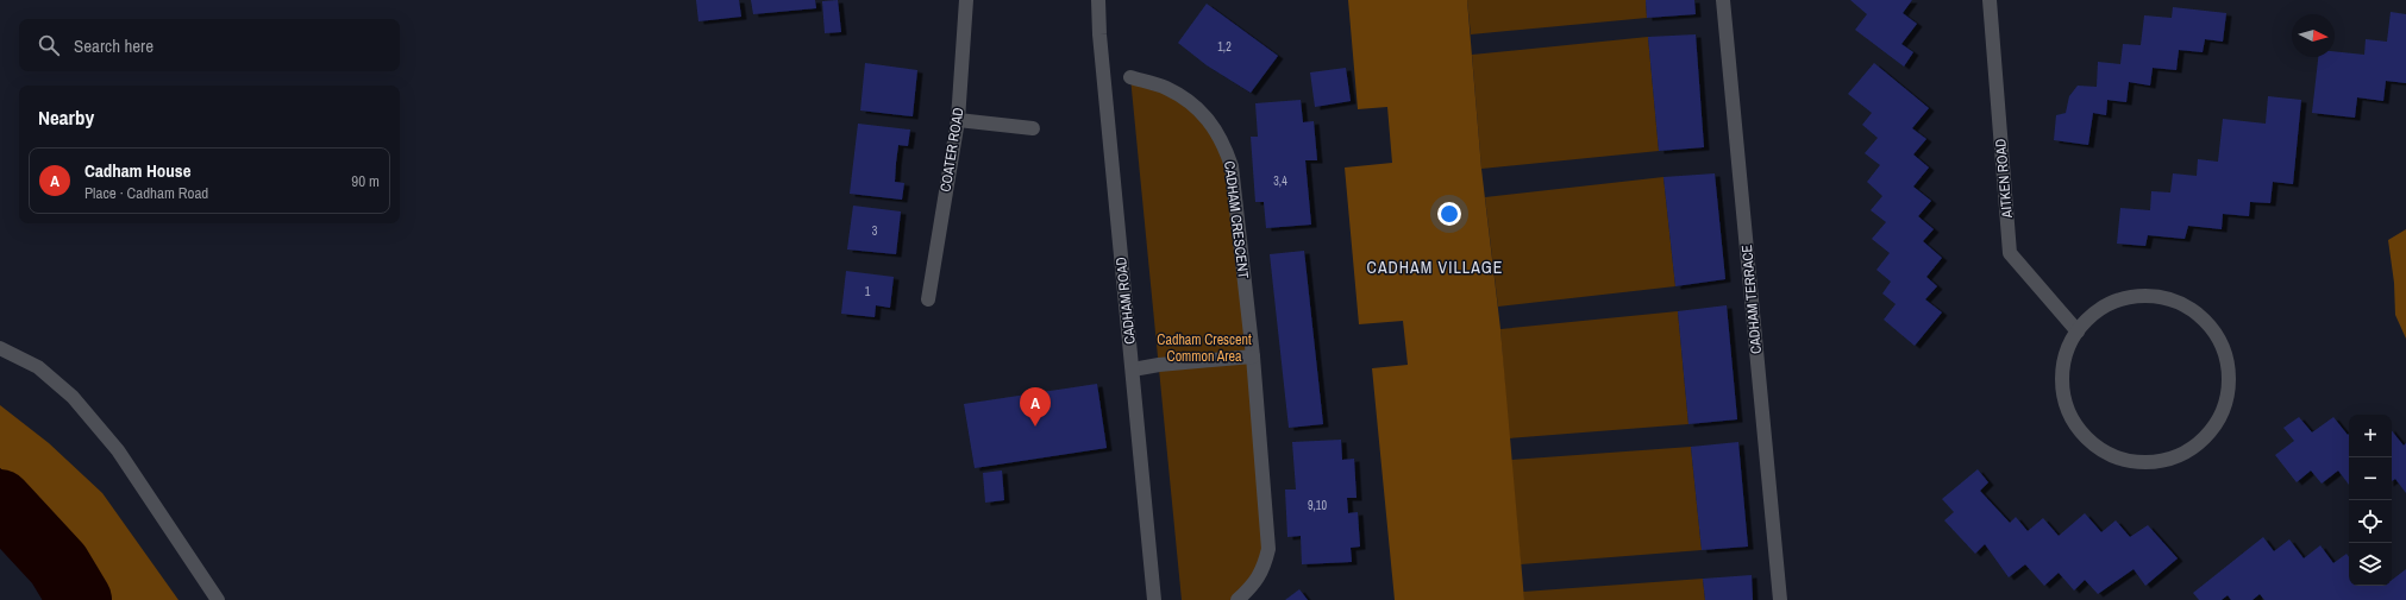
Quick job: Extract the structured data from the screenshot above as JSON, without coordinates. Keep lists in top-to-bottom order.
{
  "streets": {
    "street": [
      "COATER ROAD",
      "AITKEN ROAD",
      "CADHAM CRESCENT",
      "CADHAM TERRACE",
      "CADHAM ROAD"
    ]
  },
  "districts": ["CADHAM VILLAGE"],
  "parks": ["Cadham Crescent Common Area"],
  "house_numbers": [
    "1,2",
    "3,4",
    "3",
    "1",
    "9,10"
  ],
  "north": "right",
  "page": {
    "search": "Search here",
    "heading": "Nearby",
    "list": [
      {
        "mark": "A",
        "name": "Cadham House",
        "note": "Place · Cadham Road",
        "value": "90 m"
      }
    ],
    "pins": "A",
    "map_buttons": ["+", "−"]
  }
}
